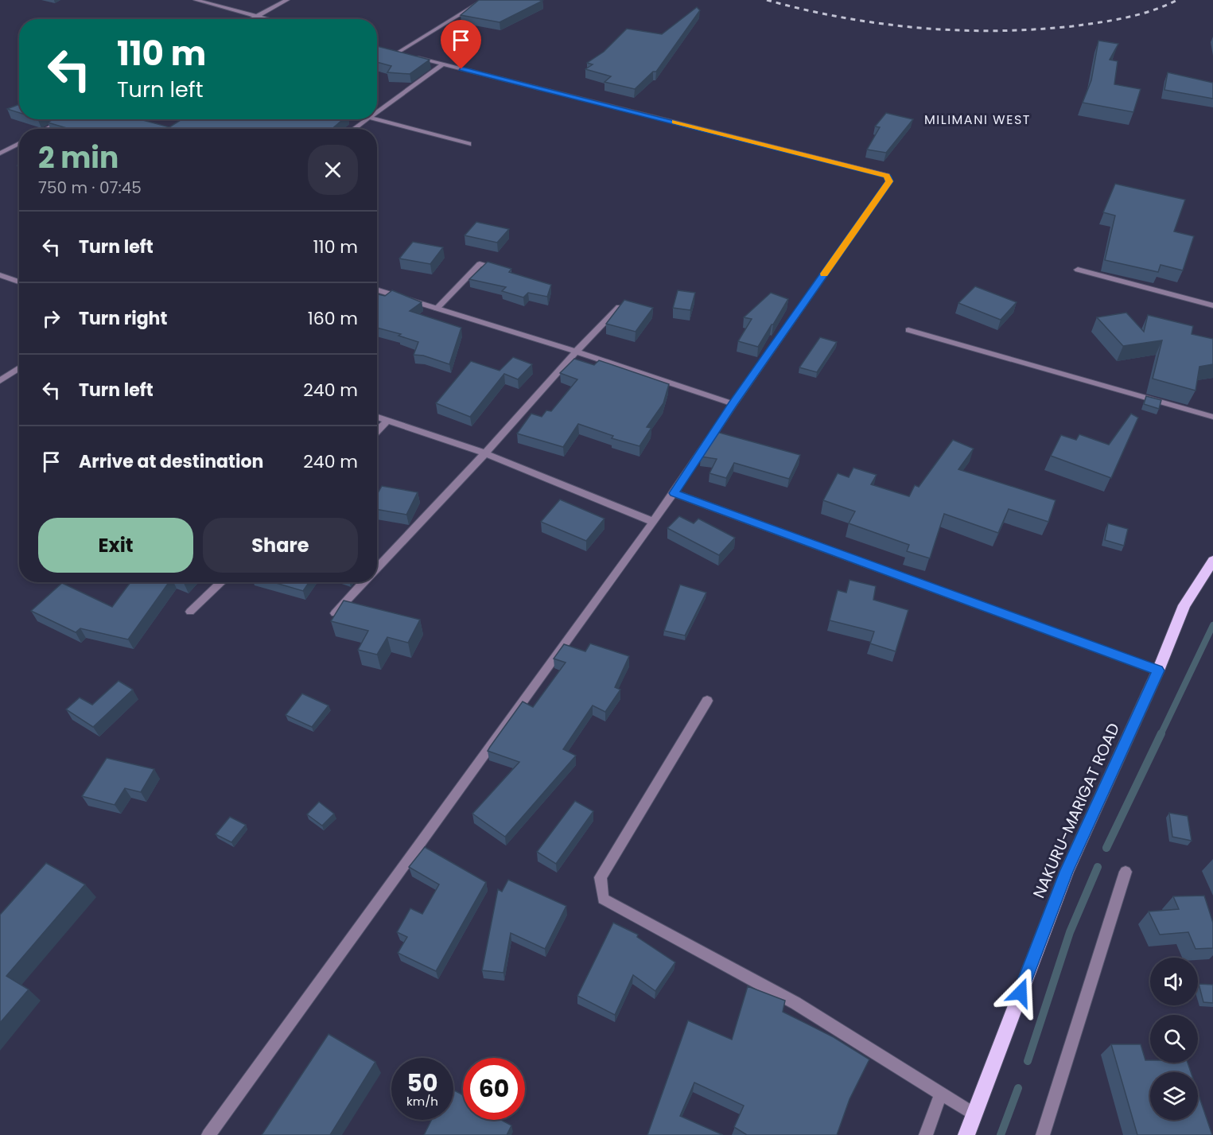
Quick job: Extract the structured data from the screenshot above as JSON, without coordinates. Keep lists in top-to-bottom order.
{
  "streets": {
    "main road": ["NAKURU-MARIGAT ROAD"]
  },
  "districts": ["MILIMANI WEST"],
  "page": {
    "turn": ["110 m", "Turn left"],
    "heading": ["2 min", "750 m · 07:45"],
    "list": [
      {
        "name": "Turn left",
        "value": "110 m"
      },
      {
        "name": "Turn right",
        "value": "160 m"
      },
      {
        "name": "Turn left",
        "value": "240 m"
      },
      {
        "name": "Arrive at destination",
        "value": "240 m"
      }
    ],
    "buttons": ["Exit", "Share"],
    "speed": "50 km/h",
    "limit": "60"
  }
}
